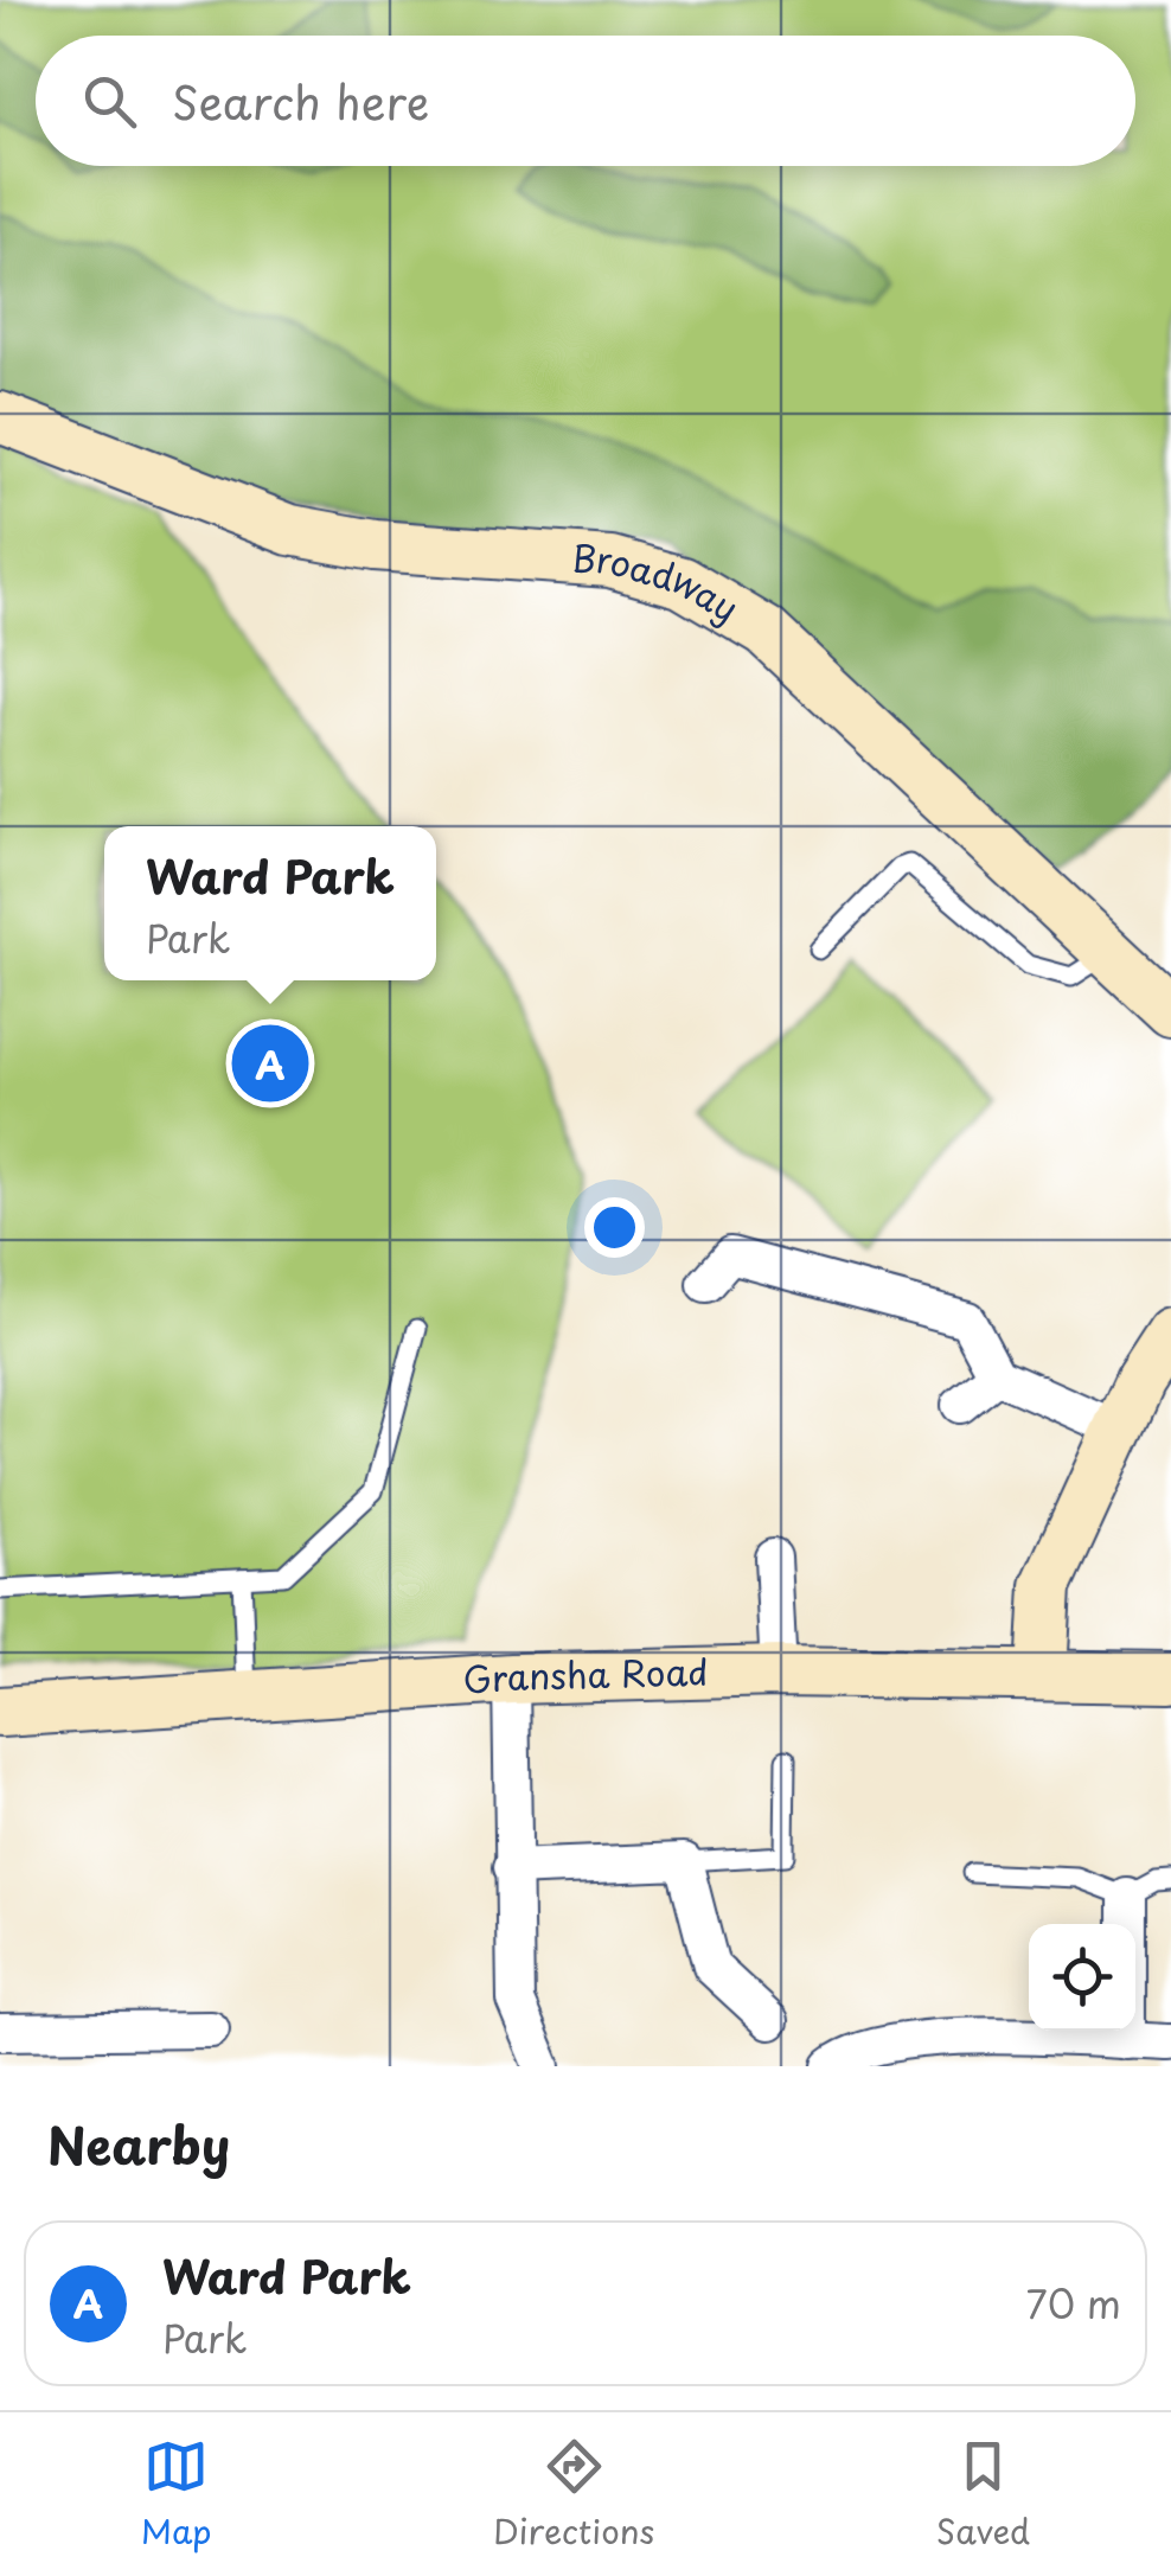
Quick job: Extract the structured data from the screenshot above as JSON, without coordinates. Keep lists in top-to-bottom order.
{
  "streets": {
    "street": ["Broadway", "Gransha Road"]
  },
  "page": {
    "search": "Search here",
    "popup": ["Ward Park", "Park"],
    "pins": "A",
    "heading": "Nearby",
    "list": [
      {
        "mark": "A",
        "name": "Ward Park",
        "note": "Park",
        "value": "70 m"
      }
    ],
    "nav": ["Map", "Directions", "Saved"]
  }
}
